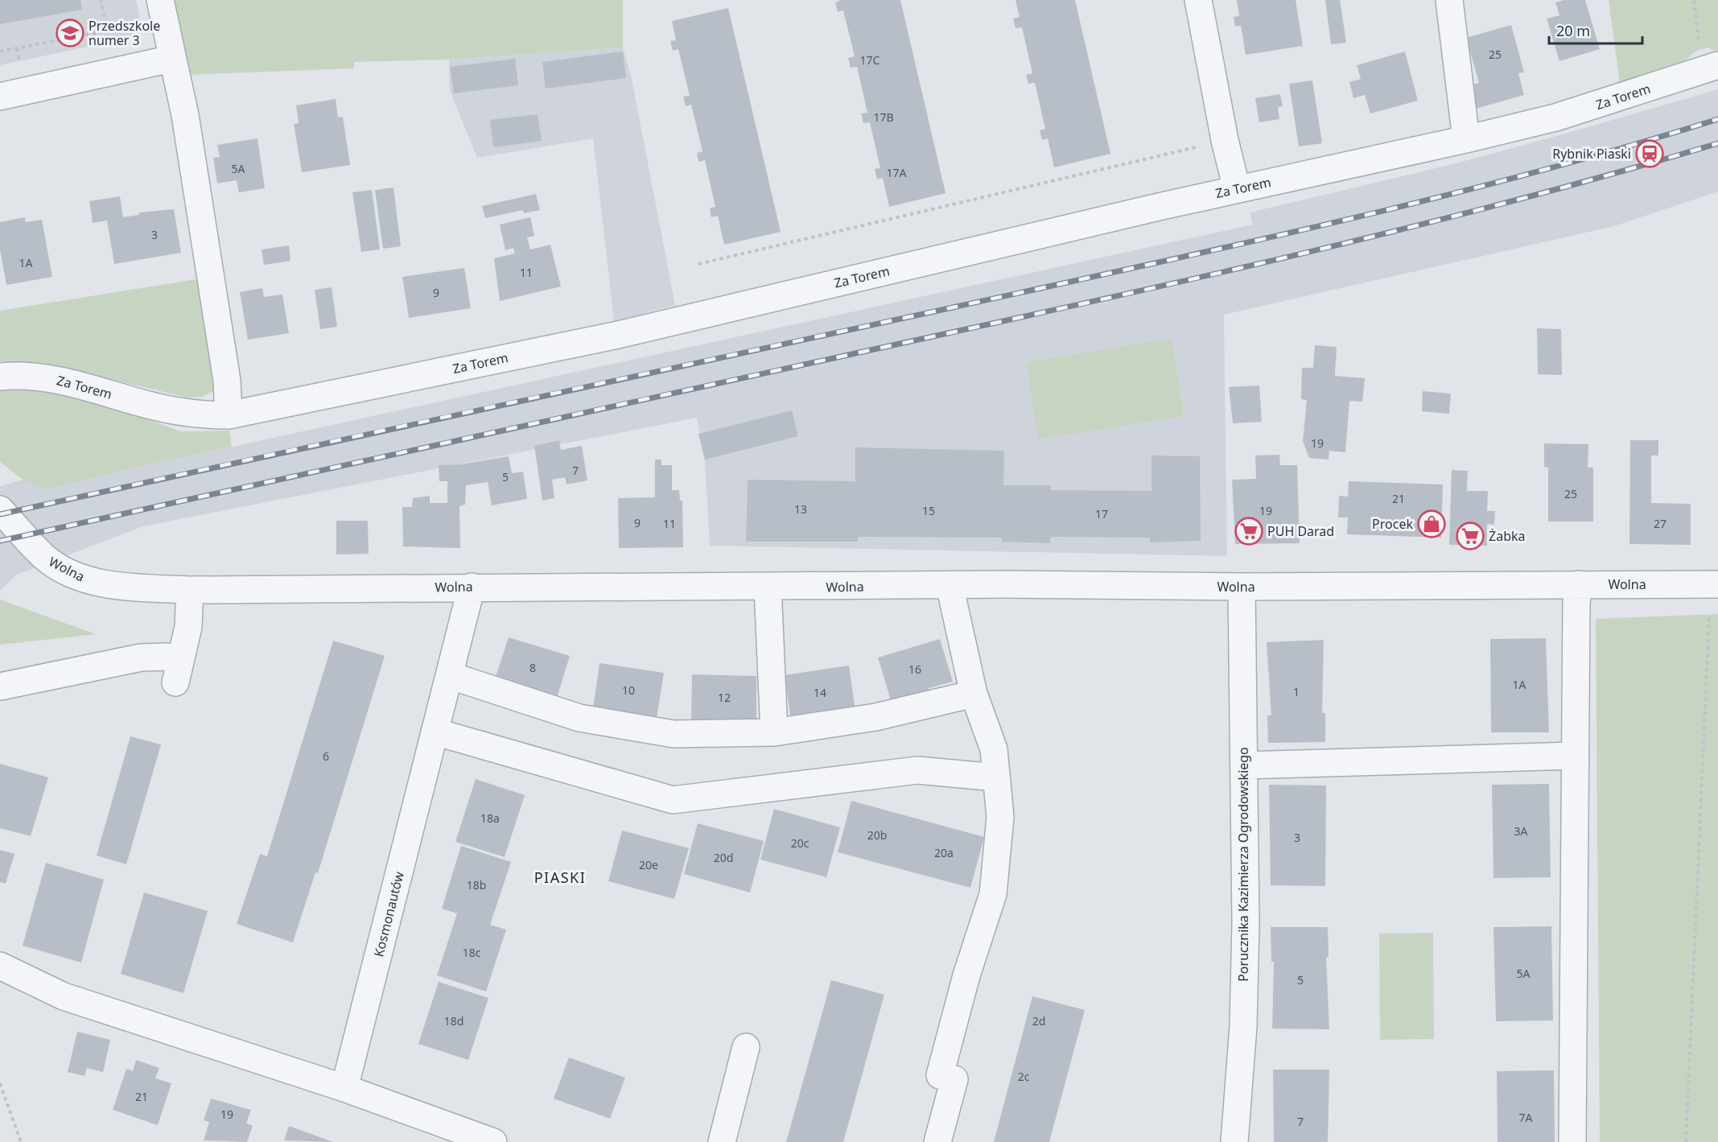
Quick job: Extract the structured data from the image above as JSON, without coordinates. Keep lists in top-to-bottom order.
{
  "streets": {
    "street": [
      "Za Torem",
      "Wolna",
      "Porucznika Kazimierza Ogrodowskiego",
      "Kosmonautów"
    ]
  },
  "crossings": [
    ["Wolna", "Porucznika Kazimierza Ogrodowskiego"],
    ["Wolna", "Kosmonautów"]
  ],
  "districts": ["PIASKI"],
  "places": {
    "school or university": ["Przedszkole numer 3"],
    "station": ["Rybnik Piaski"],
    "shop": ["Procek"],
    "supermarket": ["PUH Darad", "Żabka"]
  },
  "house_numbers": [
    "25",
    "17C",
    "17B",
    "5A",
    "17A",
    "3",
    "1A",
    "11",
    "9",
    "19",
    "7",
    "5",
    "25",
    "21",
    "13",
    "15",
    "19",
    "17",
    "9",
    "11",
    "27",
    "8",
    "16",
    "1A",
    "10",
    "1",
    "14",
    "12",
    "6",
    "18a",
    "3A",
    "20b",
    "3",
    "20c",
    "20a",
    "20d",
    "20e",
    "18b",
    "18c",
    "5A",
    "5",
    "18d",
    "2d",
    "2c",
    "21",
    "19",
    "7A",
    "7"
  ],
  "scale_bar": "20 m"
}
